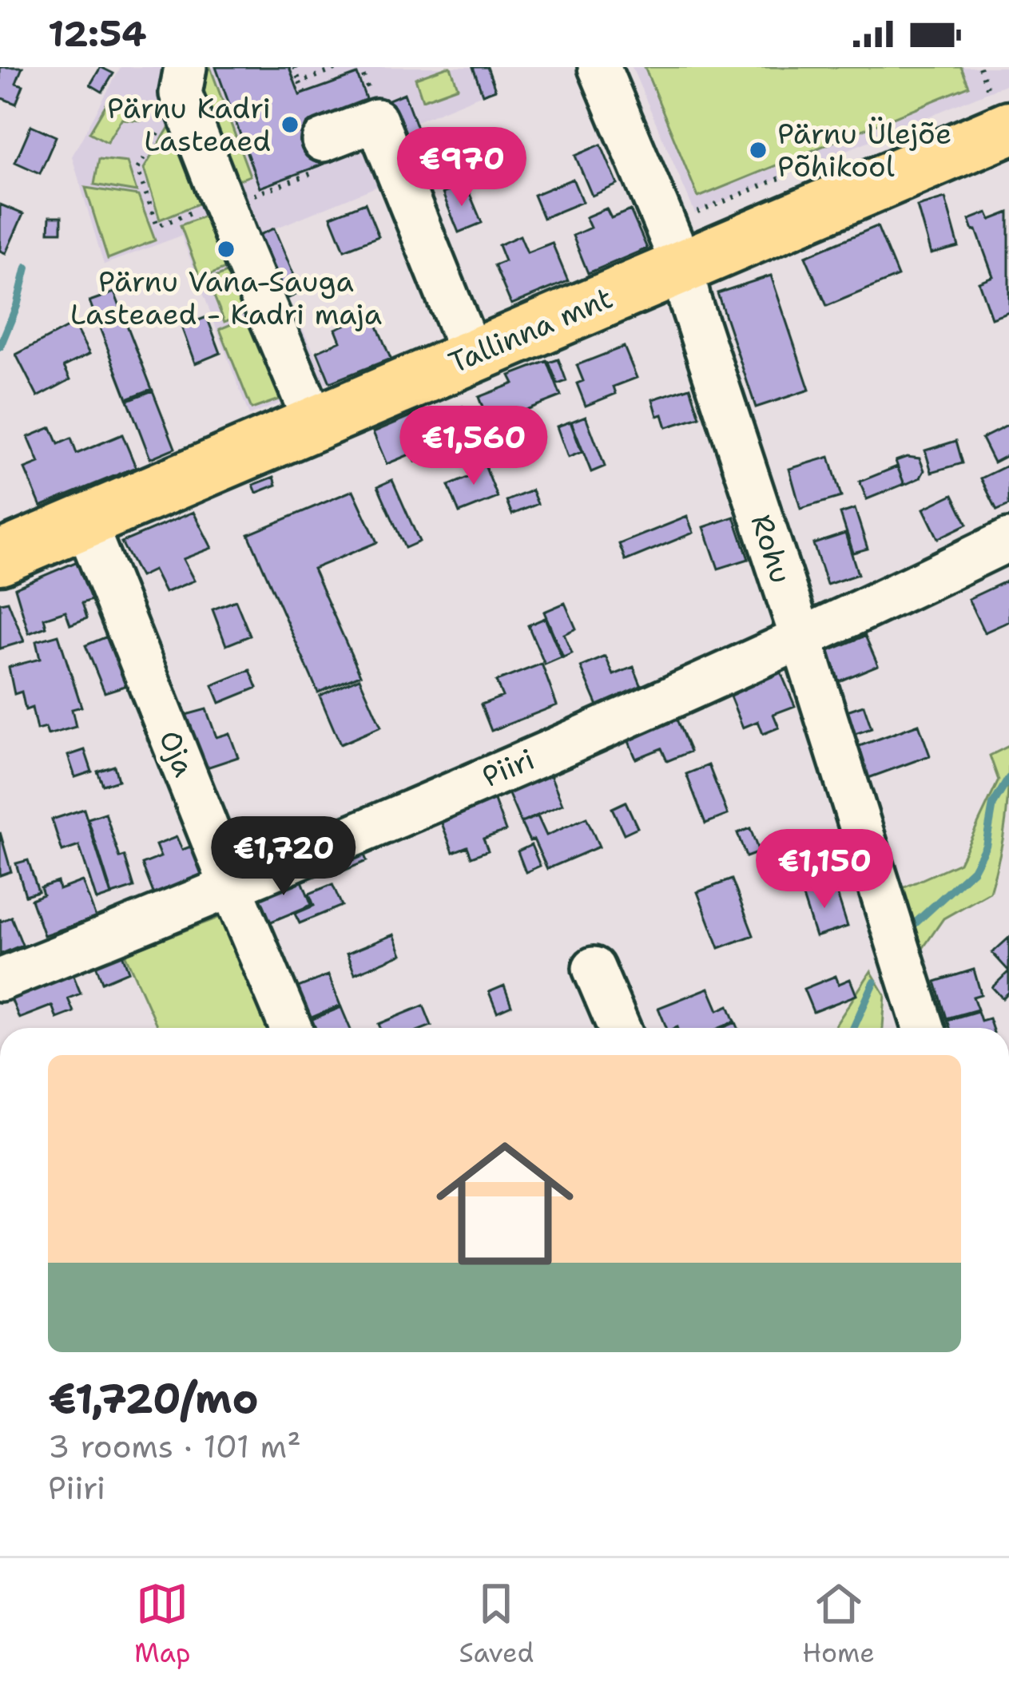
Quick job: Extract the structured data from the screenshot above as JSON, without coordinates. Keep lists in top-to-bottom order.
{
  "streets": {
    "main road": ["Tallinna mnt"],
    "street": ["Rohu", "Oja", "Piiri"]
  },
  "crossings": [
    ["Tallinna mnt", "Rohu"],
    ["Tallinna mnt", "Oja"],
    ["Rohu", "Piiri"],
    ["Oja", "Piiri"]
  ],
  "places": ["Pärnu Kadri Lasteaed", "Pärnu Ülejõe Põhikool", "Pärnu Vana-Sauga Lasteaed - Kadri maja"],
  "page": {
    "status": "12:54",
    "price": [
      "€970",
      "€1,560",
      "€1,720",
      "€1,150"
    ],
    "list": [
      {
        "name": "€1,720/mo",
        "note": "3 rooms · 101 m² · Piiri"
      }
    ],
    "tabs": ["Map", "Saved", "Home"]
  }
}
